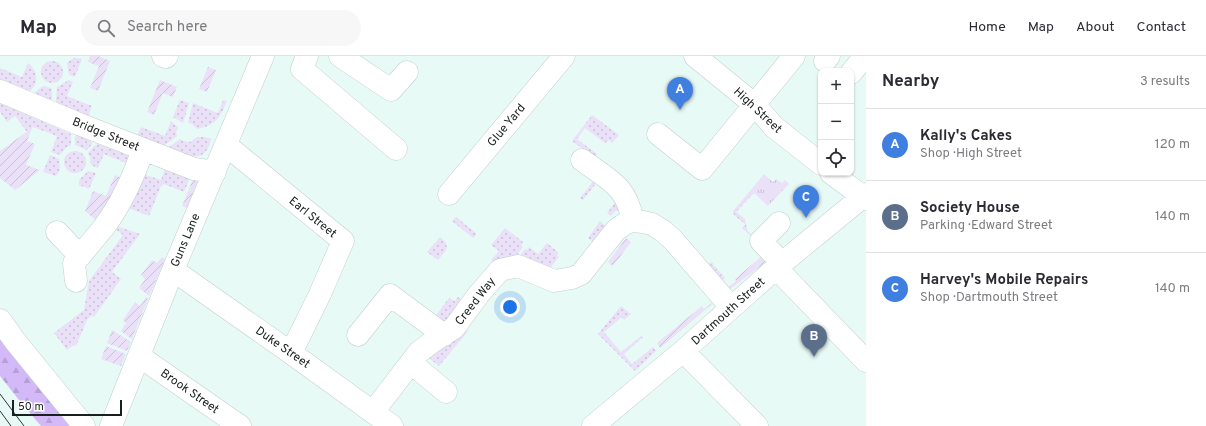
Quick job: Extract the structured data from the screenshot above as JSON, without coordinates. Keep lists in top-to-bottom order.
{
  "streets": {
    "street": [
      "High Street",
      "Glue Yard",
      "Bridge Street",
      "Earl Street",
      "Guns Lane",
      "Creed Way",
      "Dartmouth Street",
      "Duke Street",
      "Brook Street"
    ]
  },
  "crossings": [
    ["Bridge Street", "Guns Lane"],
    ["Earl Street", "Guns Lane"],
    ["Earl Street", "Duke Street"],
    ["Guns Lane", "Duke Street"],
    ["Guns Lane", "Brook Street"],
    ["Creed Way", "Duke Street"]
  ],
  "scale_bar": "50 m",
  "page": {
    "header": "Map",
    "search": "Search here",
    "nav": [
      "Home",
      "Map",
      "About",
      "Contact"
    ],
    "heading": ["Nearby", "3 results"],
    "map_buttons": ["+", "−"],
    "pins": ["A", "C", "B"],
    "list": [
      {
        "mark": "A",
        "name": "Kally's Cakes",
        "note": "Shop · High Street",
        "value": "120 m"
      },
      {
        "mark": "B",
        "name": "Society House",
        "note": "Parking · Edward Street",
        "value": "140 m"
      },
      {
        "mark": "C",
        "name": "Harvey's Mobile Repairs",
        "note": "Shop · Dartmouth Street",
        "value": "140 m"
      }
    ],
    "scale": "50 m"
  }
}
